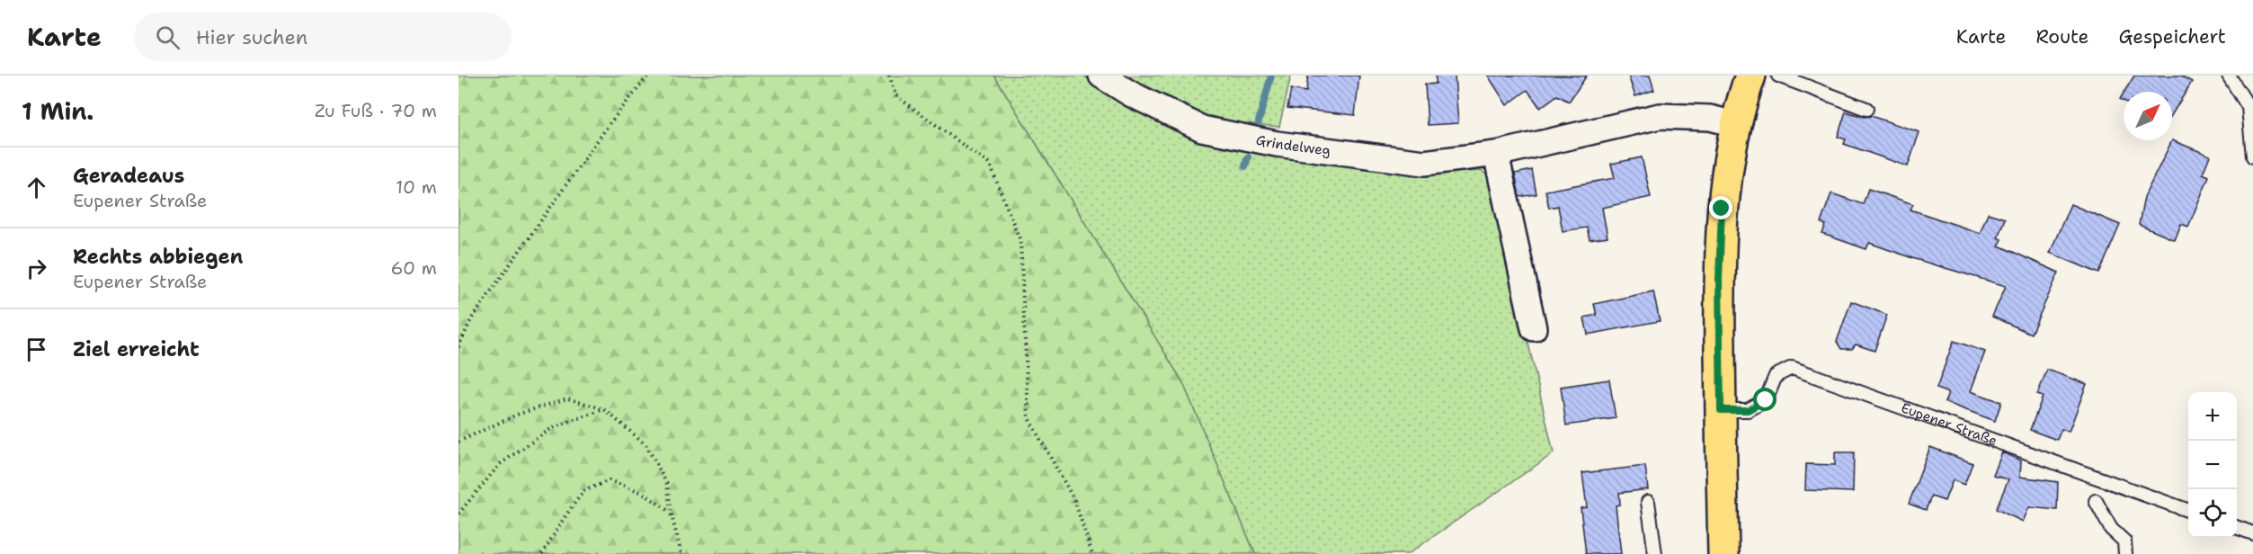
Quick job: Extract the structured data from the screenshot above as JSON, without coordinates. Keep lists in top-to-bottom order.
{
  "streets": {
    "street": ["Grindelweg"],
    "lane": ["Eupener Straße"]
  },
  "north": "top right",
  "page": {
    "header": "Karte",
    "search": "Hier suchen",
    "nav": ["Karte", "Route", "Gespeichert"],
    "heading": ["1 Min.", "Zu Fuß · 70 m"],
    "list": [
      ["Geradeaus", "Eupener Straße", "10 m"],
      ["Rechts abbiegen", "Eupener Straße", "60 m"],
      "Ziel erreicht"
    ],
    "map_buttons": ["+", "−"]
  }
}
